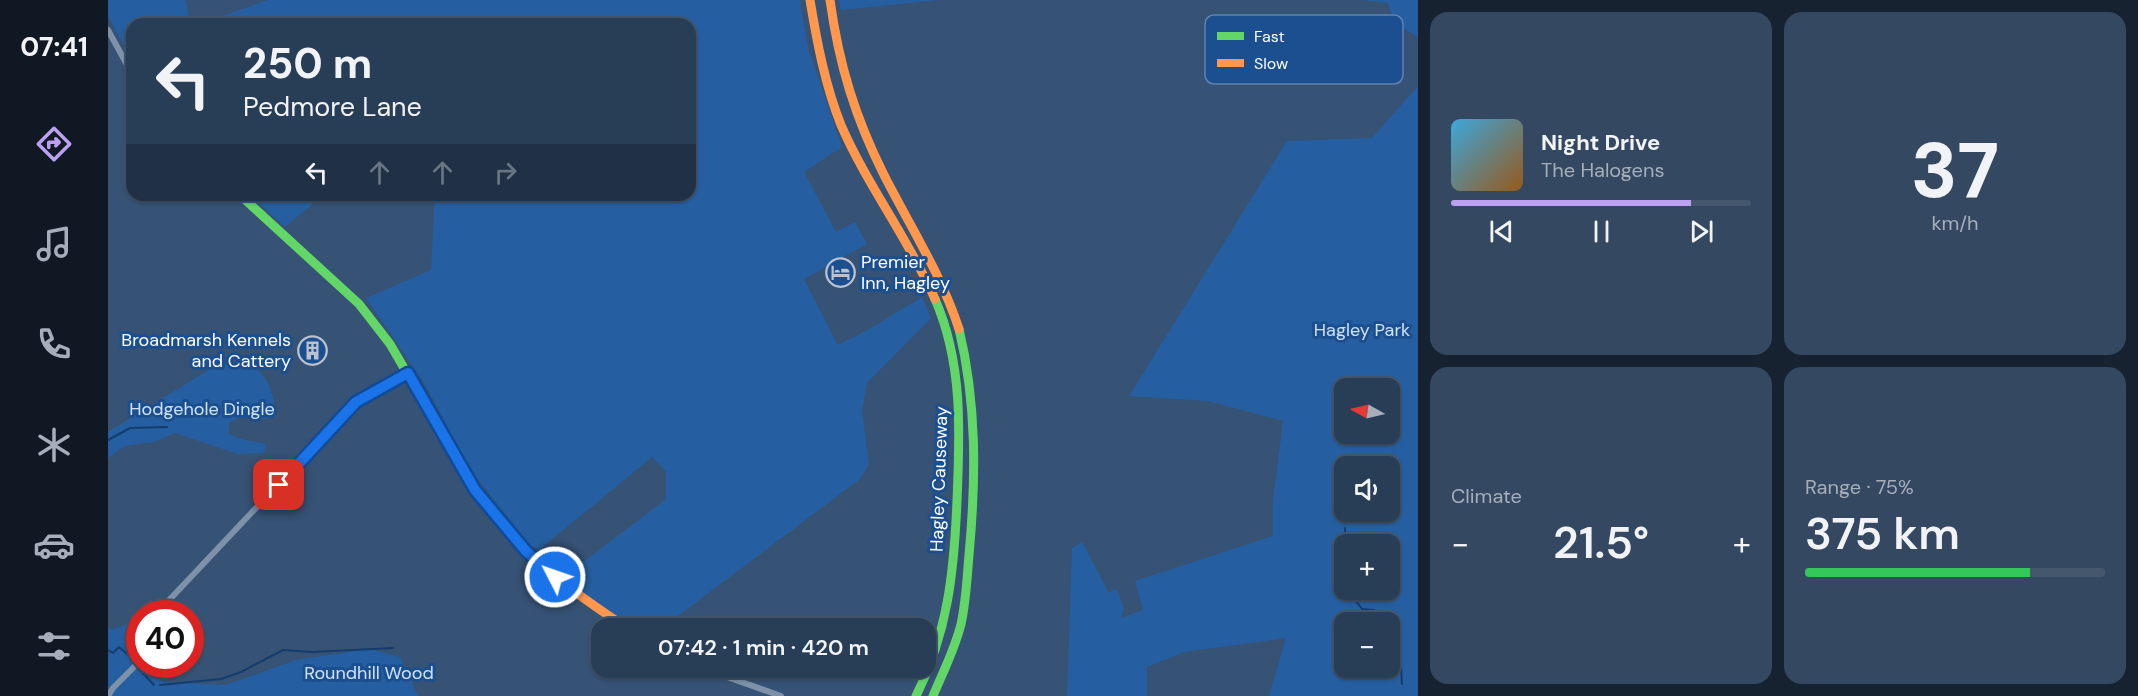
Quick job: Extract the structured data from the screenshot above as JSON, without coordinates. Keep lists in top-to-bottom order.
{
  "streets": {
    "main road": ["Hagley Causeway"]
  },
  "parks": ["Hagley Park", "Hodgehole Dingle", "Roundhill Wood"],
  "places": {
    "hotel": ["Premier Inn, Hagley"],
    "building": ["Broadmarsh Kennels and Cattery"]
  },
  "legend": ["Fast", "Slow"],
  "north": "left",
  "page": {
    "tabs": "07:41",
    "tile": [
      ["37", "km/h"],
      "Climate",
      ["Range · 75%", "375 km"]
    ],
    "turn": ["250 m", "Pedmore Lane"],
    "song": ["Night Drive", "The Halogens"],
    "map_buttons": ["+", "−"],
    "heat": ["−", "21.5°", "+"],
    "limit": "40",
    "trip": "07:42 · 1 min · 420 m"
  }
}
